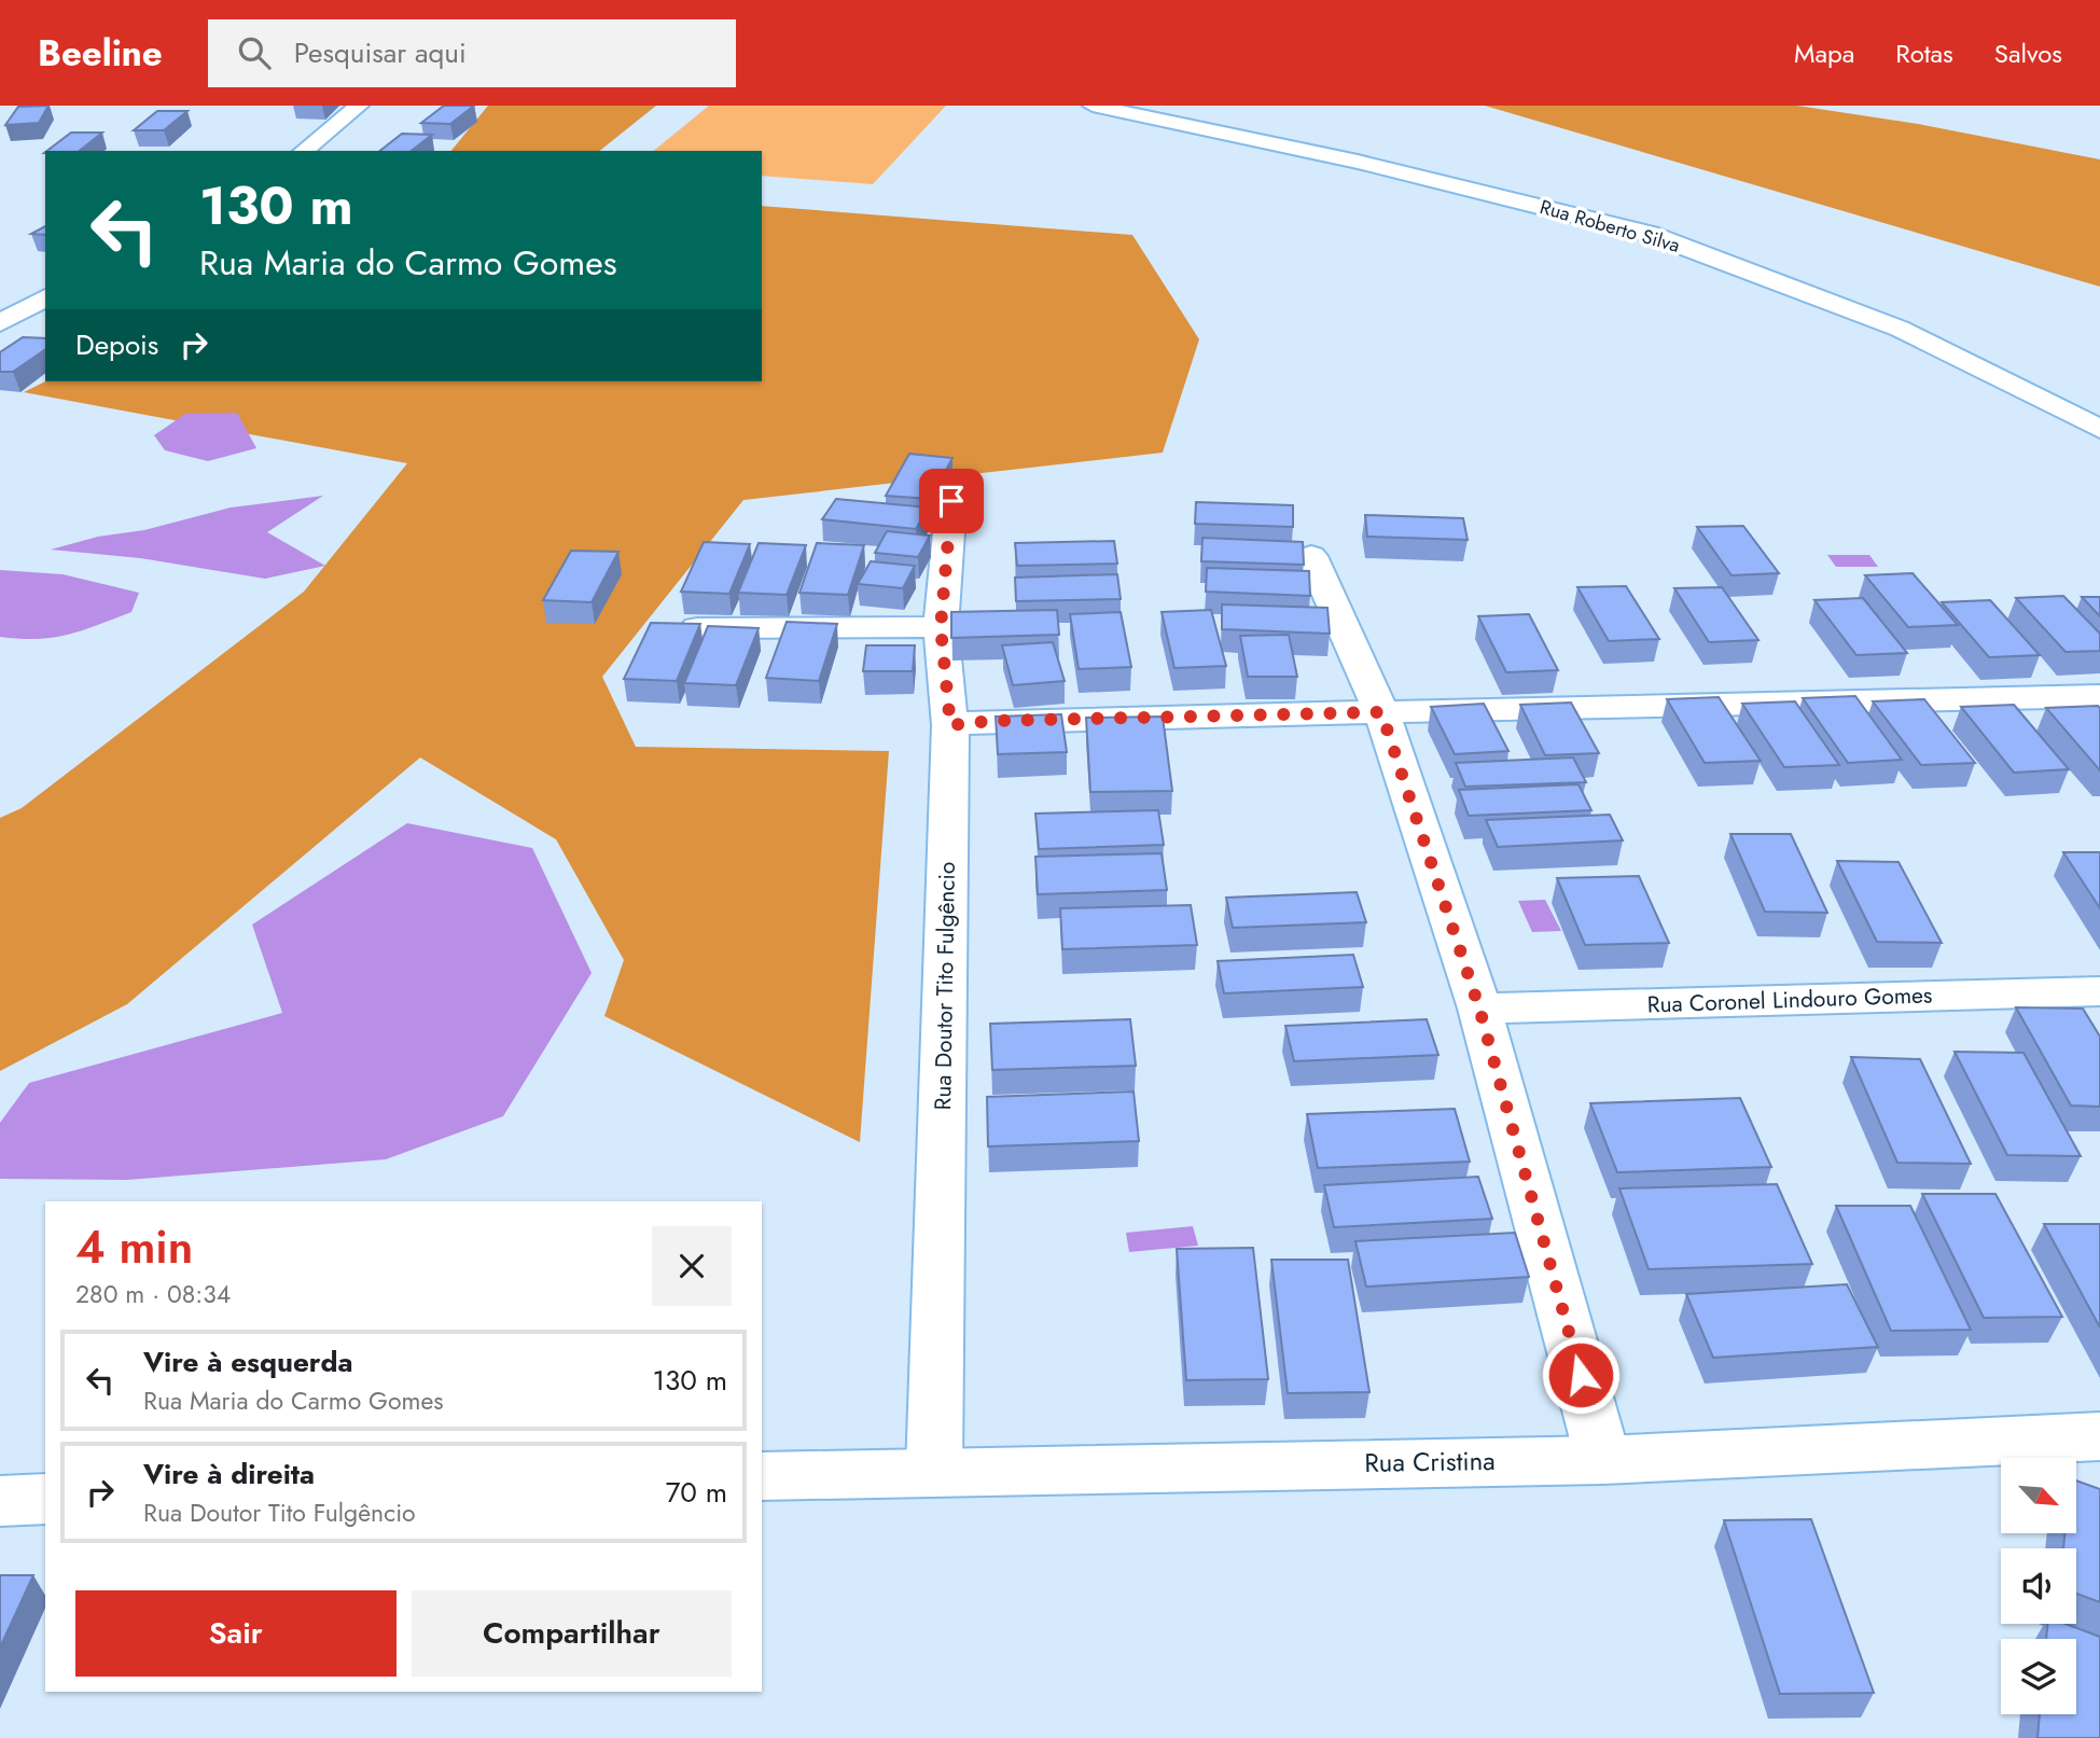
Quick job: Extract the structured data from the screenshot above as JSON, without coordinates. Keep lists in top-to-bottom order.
{
  "streets": {
    "street": [
      "Rua Roberto Silva",
      "Rua Doutor Tito Fulgêncio",
      "Rua Coronel Lindouro Gomes",
      "Rua Cristina"
    ]
  },
  "crossings": [
    ["Rua Doutor Tito Fulgêncio", "Rua Cristina"]
  ],
  "north": "bottom right",
  "page": {
    "header": "Beeline",
    "search": "Pesquisar aqui",
    "nav": ["Mapa", "Rotas", "Salvos"],
    "turn": ["130 m", "Rua Maria do Carmo Gomes"],
    "then": "Depois",
    "heading": ["4 min", "280 m · 08:34"],
    "list": [
      {
        "name": "Vire à esquerda",
        "note": "Rua Maria do Carmo Gomes",
        "value": "130 m"
      },
      {
        "name": "Vire à direita",
        "note": "Rua Doutor Tito Fulgêncio",
        "value": "70 m"
      }
    ],
    "buttons": ["Sair", "Compartilhar"]
  }
}
